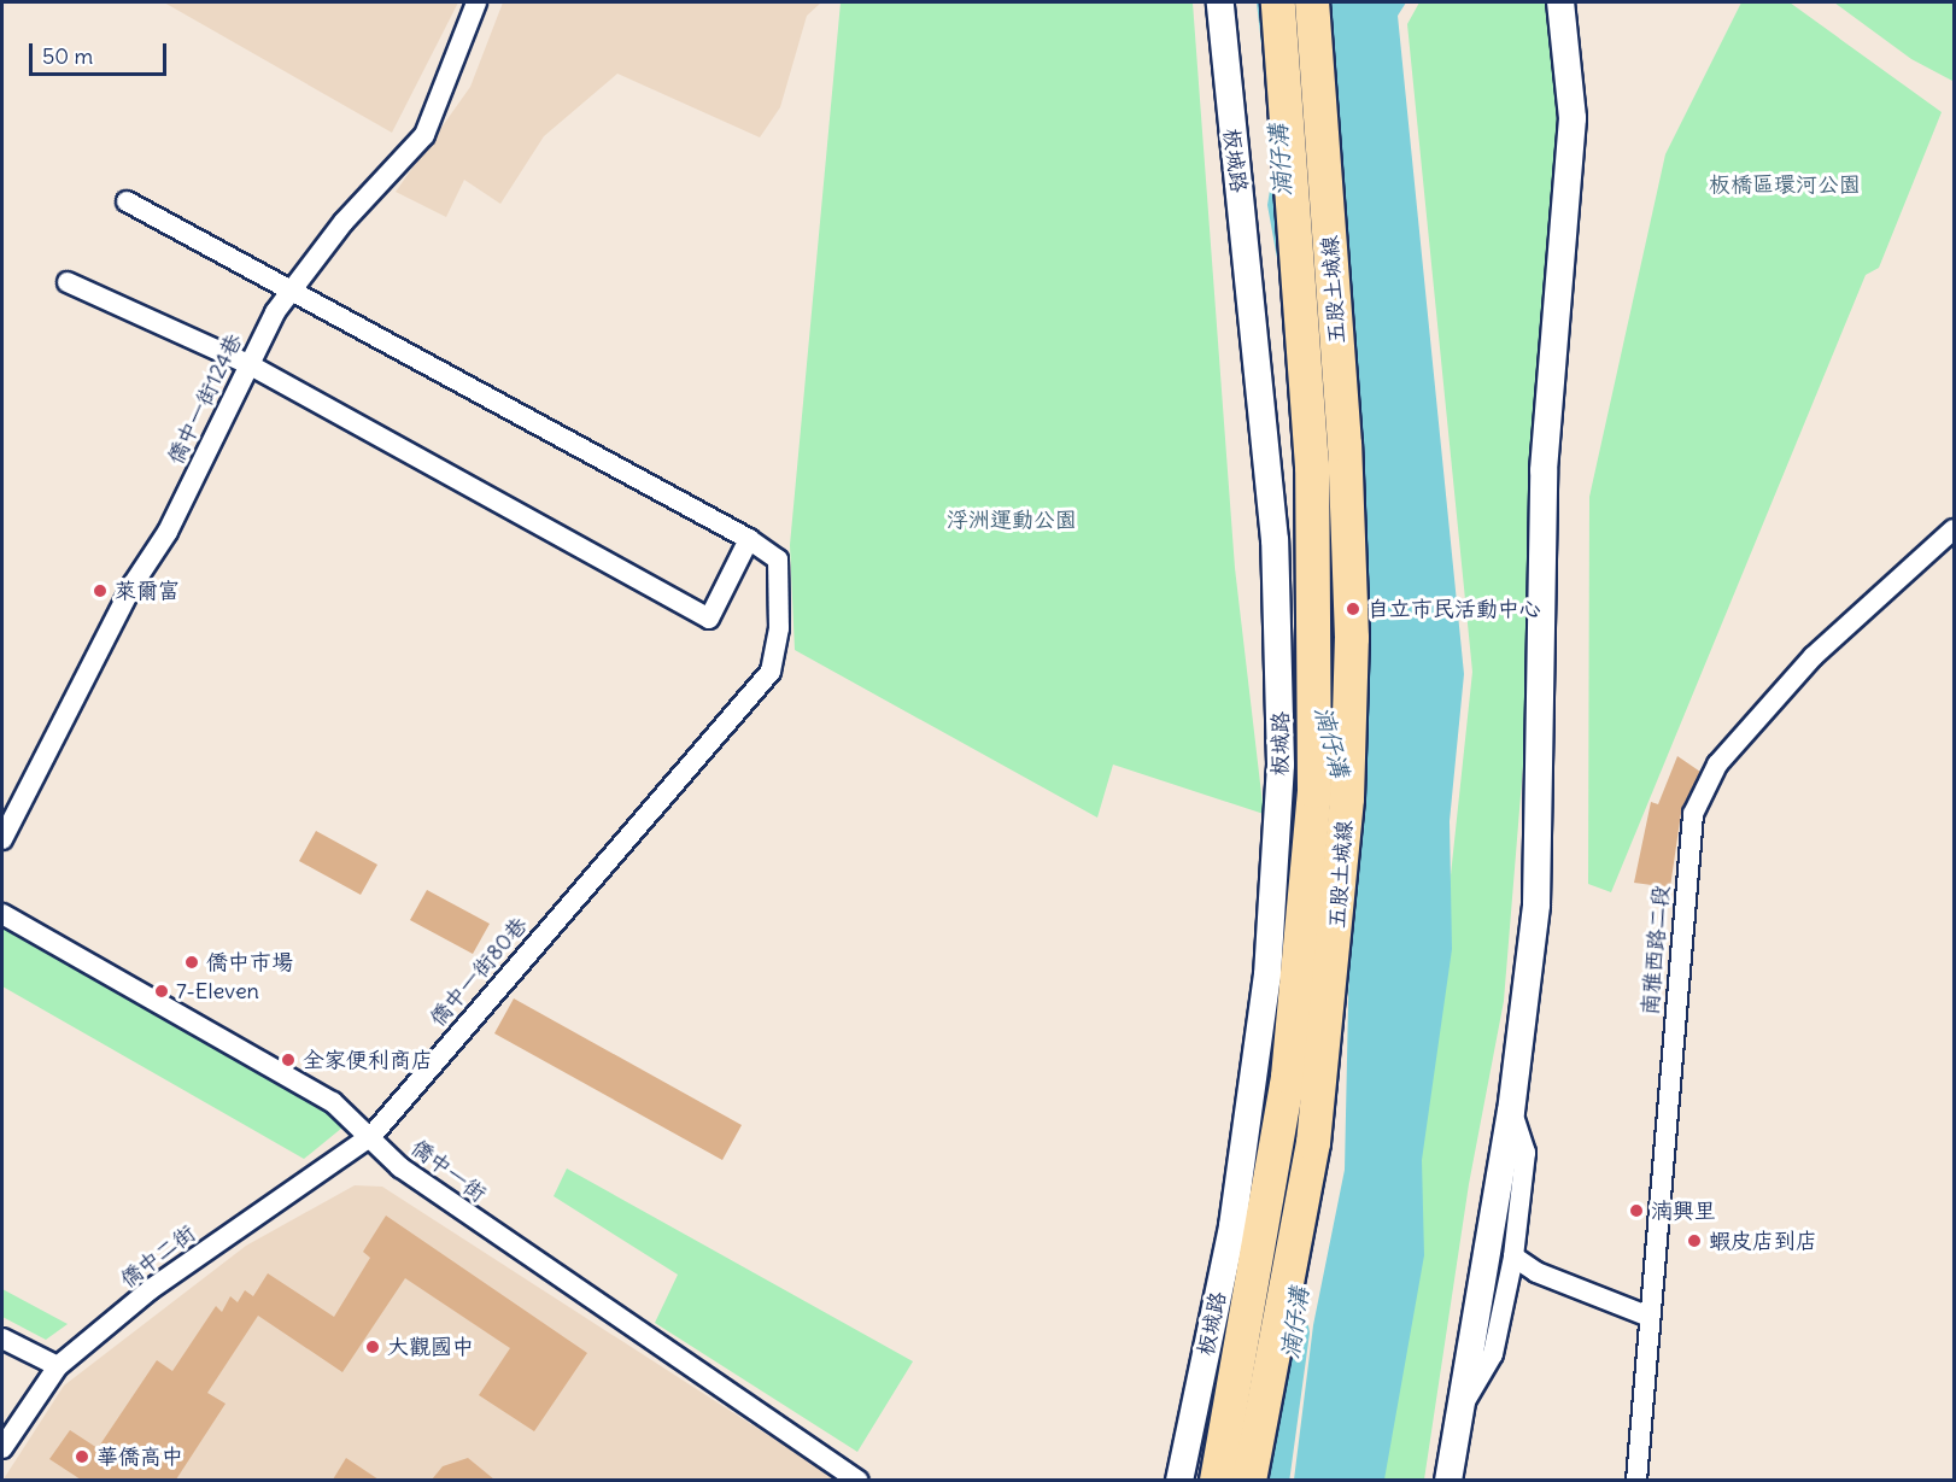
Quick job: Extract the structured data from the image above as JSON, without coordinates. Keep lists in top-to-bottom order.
{
  "streets": {
    "highway": ["五股土城線"],
    "street": [
      "板城路",
      "僑中一街124巷",
      "南雅西路二段",
      "僑中一街80巷",
      "僑中一街",
      "僑中二街"
    ]
  },
  "crossings": [
    ["僑中一街124巷", "僑中一街80巷"],
    ["僑中一街80巷", "僑中一街"],
    ["僑中一街80巷", "僑中二街"],
    ["僑中一街", "僑中二街"]
  ],
  "water": ["湳仔溝"],
  "parks": ["板橋區環河公園", "浮洲運動公園"],
  "places": [
    "萊爾富",
    "自立市民活動中心",
    "僑中市場",
    "7-Eleven",
    "全家便利商店",
    "湳興里",
    "蝦皮店到店",
    "大觀國中",
    "華僑高中"
  ],
  "scale_bar": "50 m"
}
